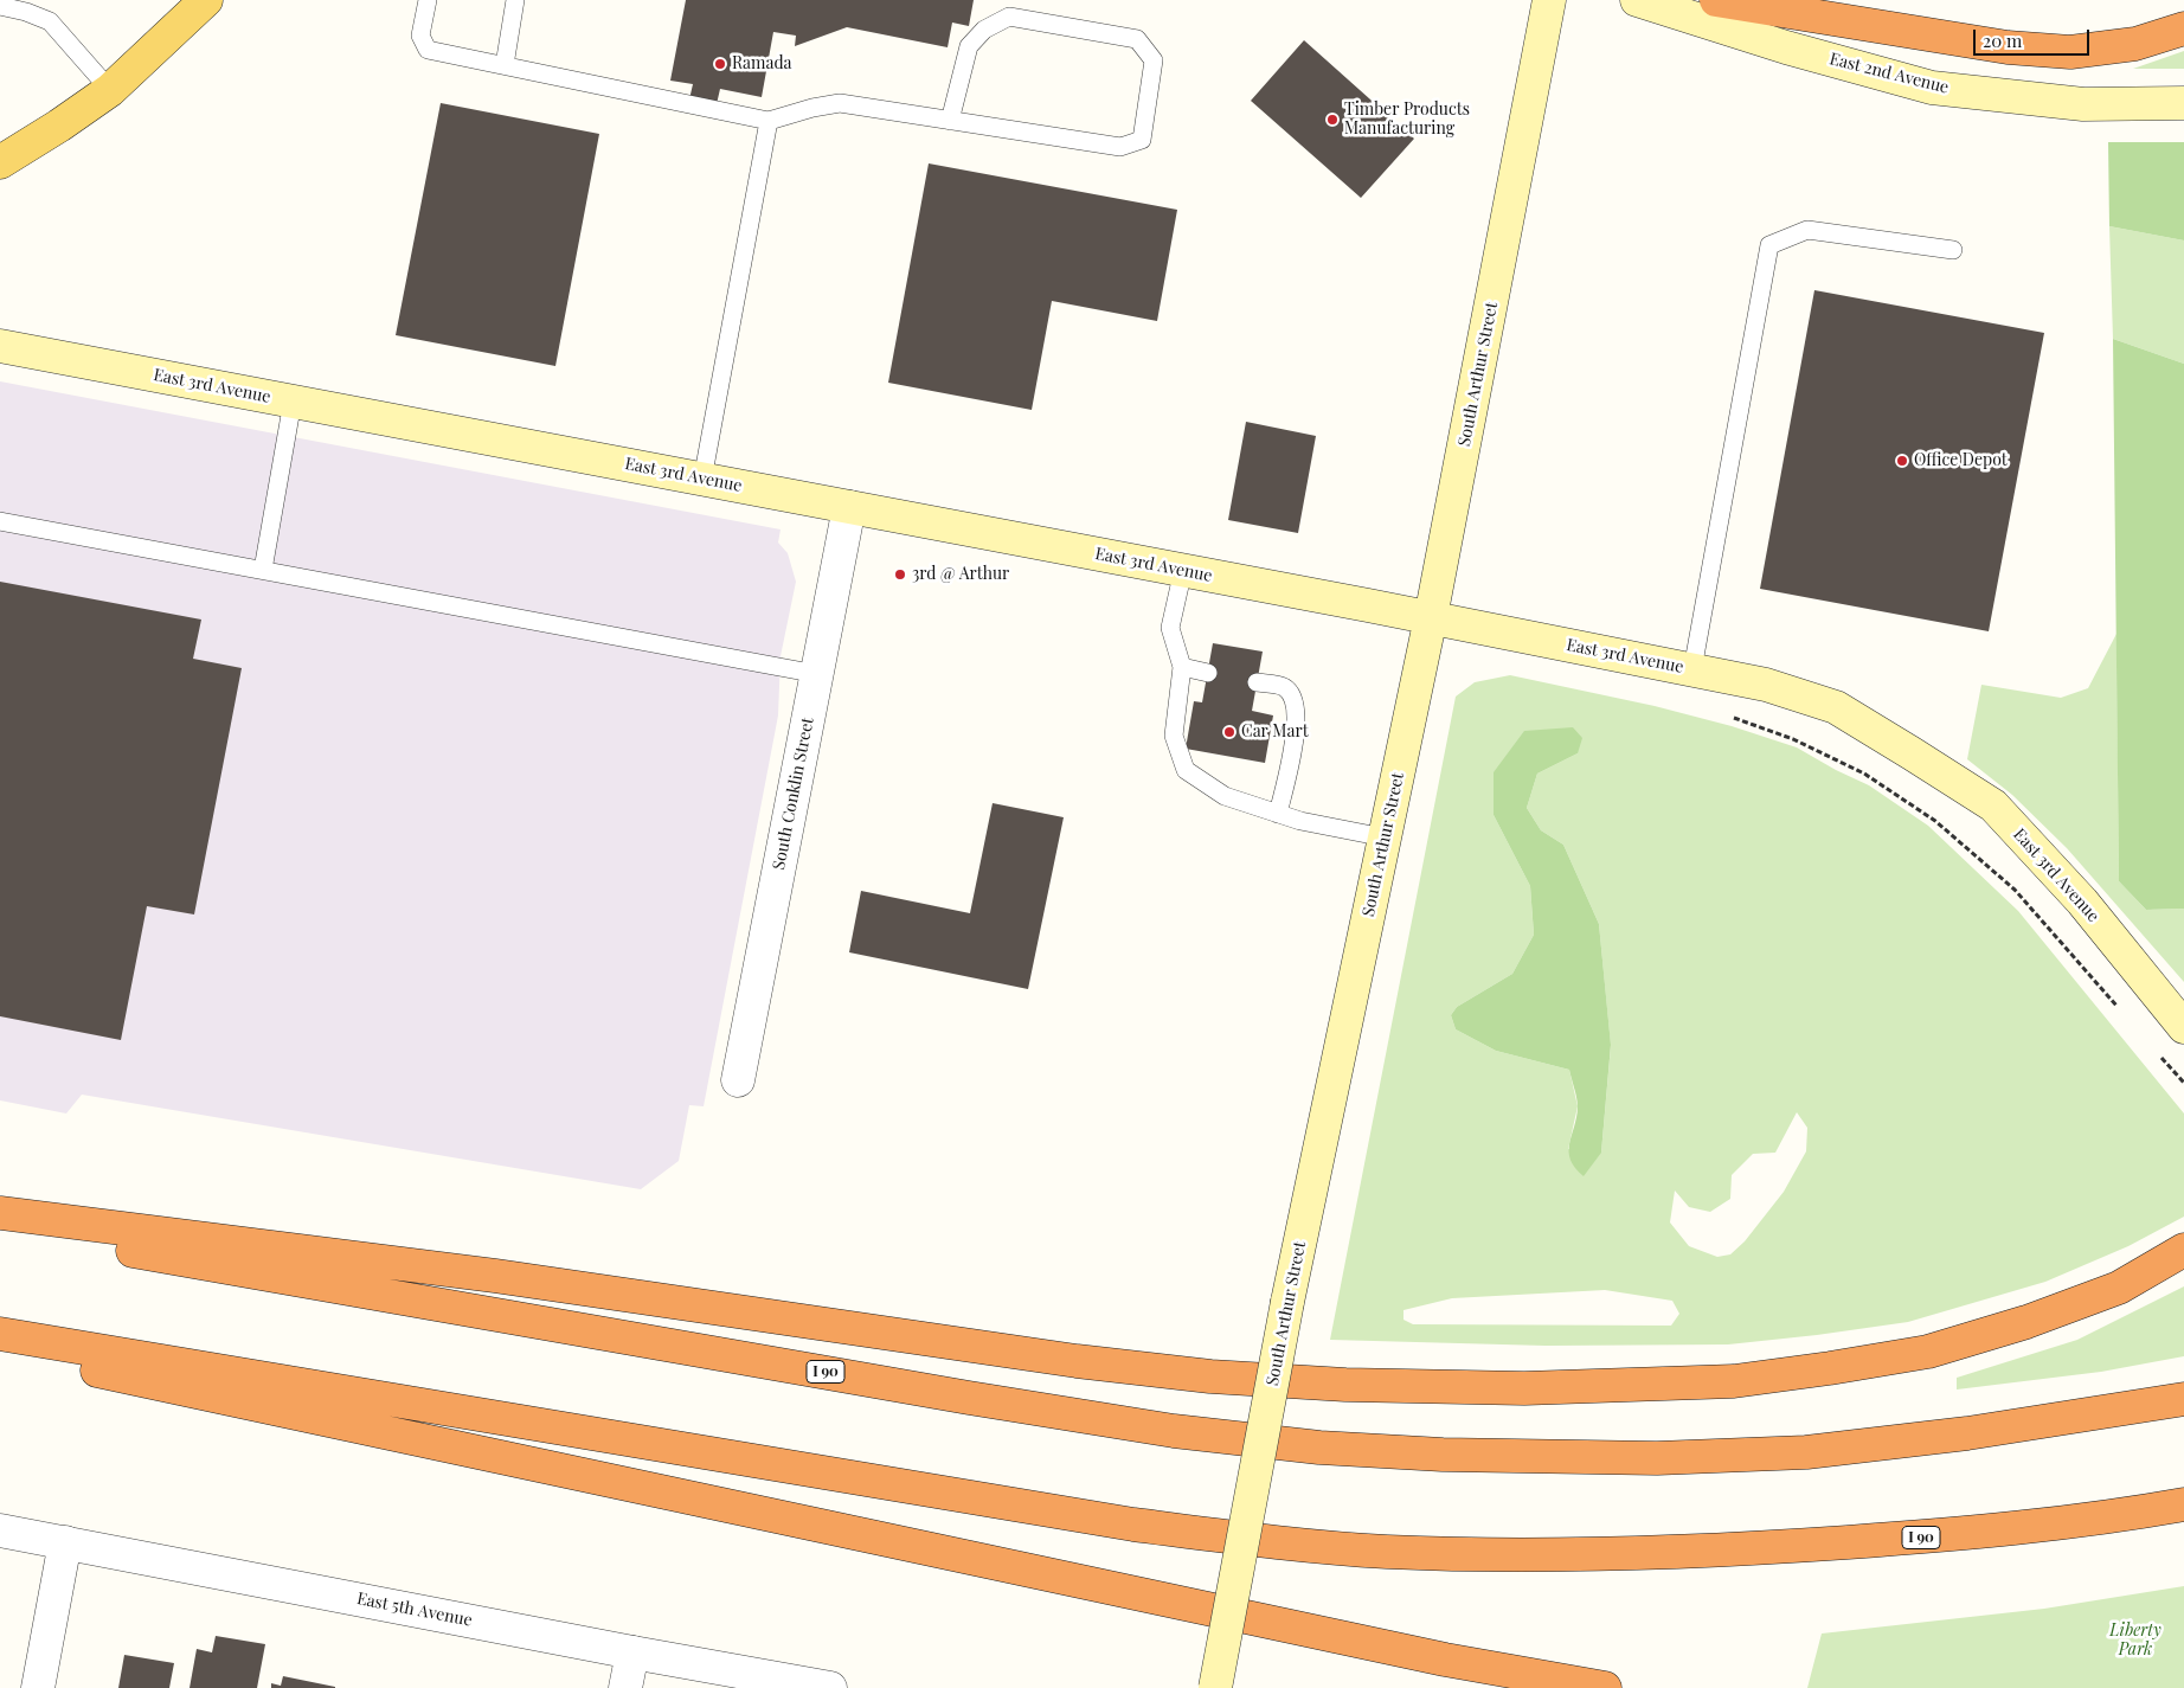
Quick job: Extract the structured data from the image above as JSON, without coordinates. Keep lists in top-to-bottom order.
{
  "streets": {
    "highway": ["I 90"],
    "main road": ["East 2nd Avenue", "South Arthur Street", "East 3rd Avenue"],
    "street": ["South Conklin Street", "East 5th Avenue"]
  },
  "crossings": [
    ["South Arthur Street", "East 3rd Avenue"],
    ["East 3rd Avenue", "South Conklin Street"]
  ],
  "parks": ["Liberty Park"],
  "places": [
    "Ramada",
    "Timber Products Manufacturing",
    "Office Depot",
    "3rd @ Arthur",
    "Car Mart"
  ],
  "scale_bar": "20 m"
}
